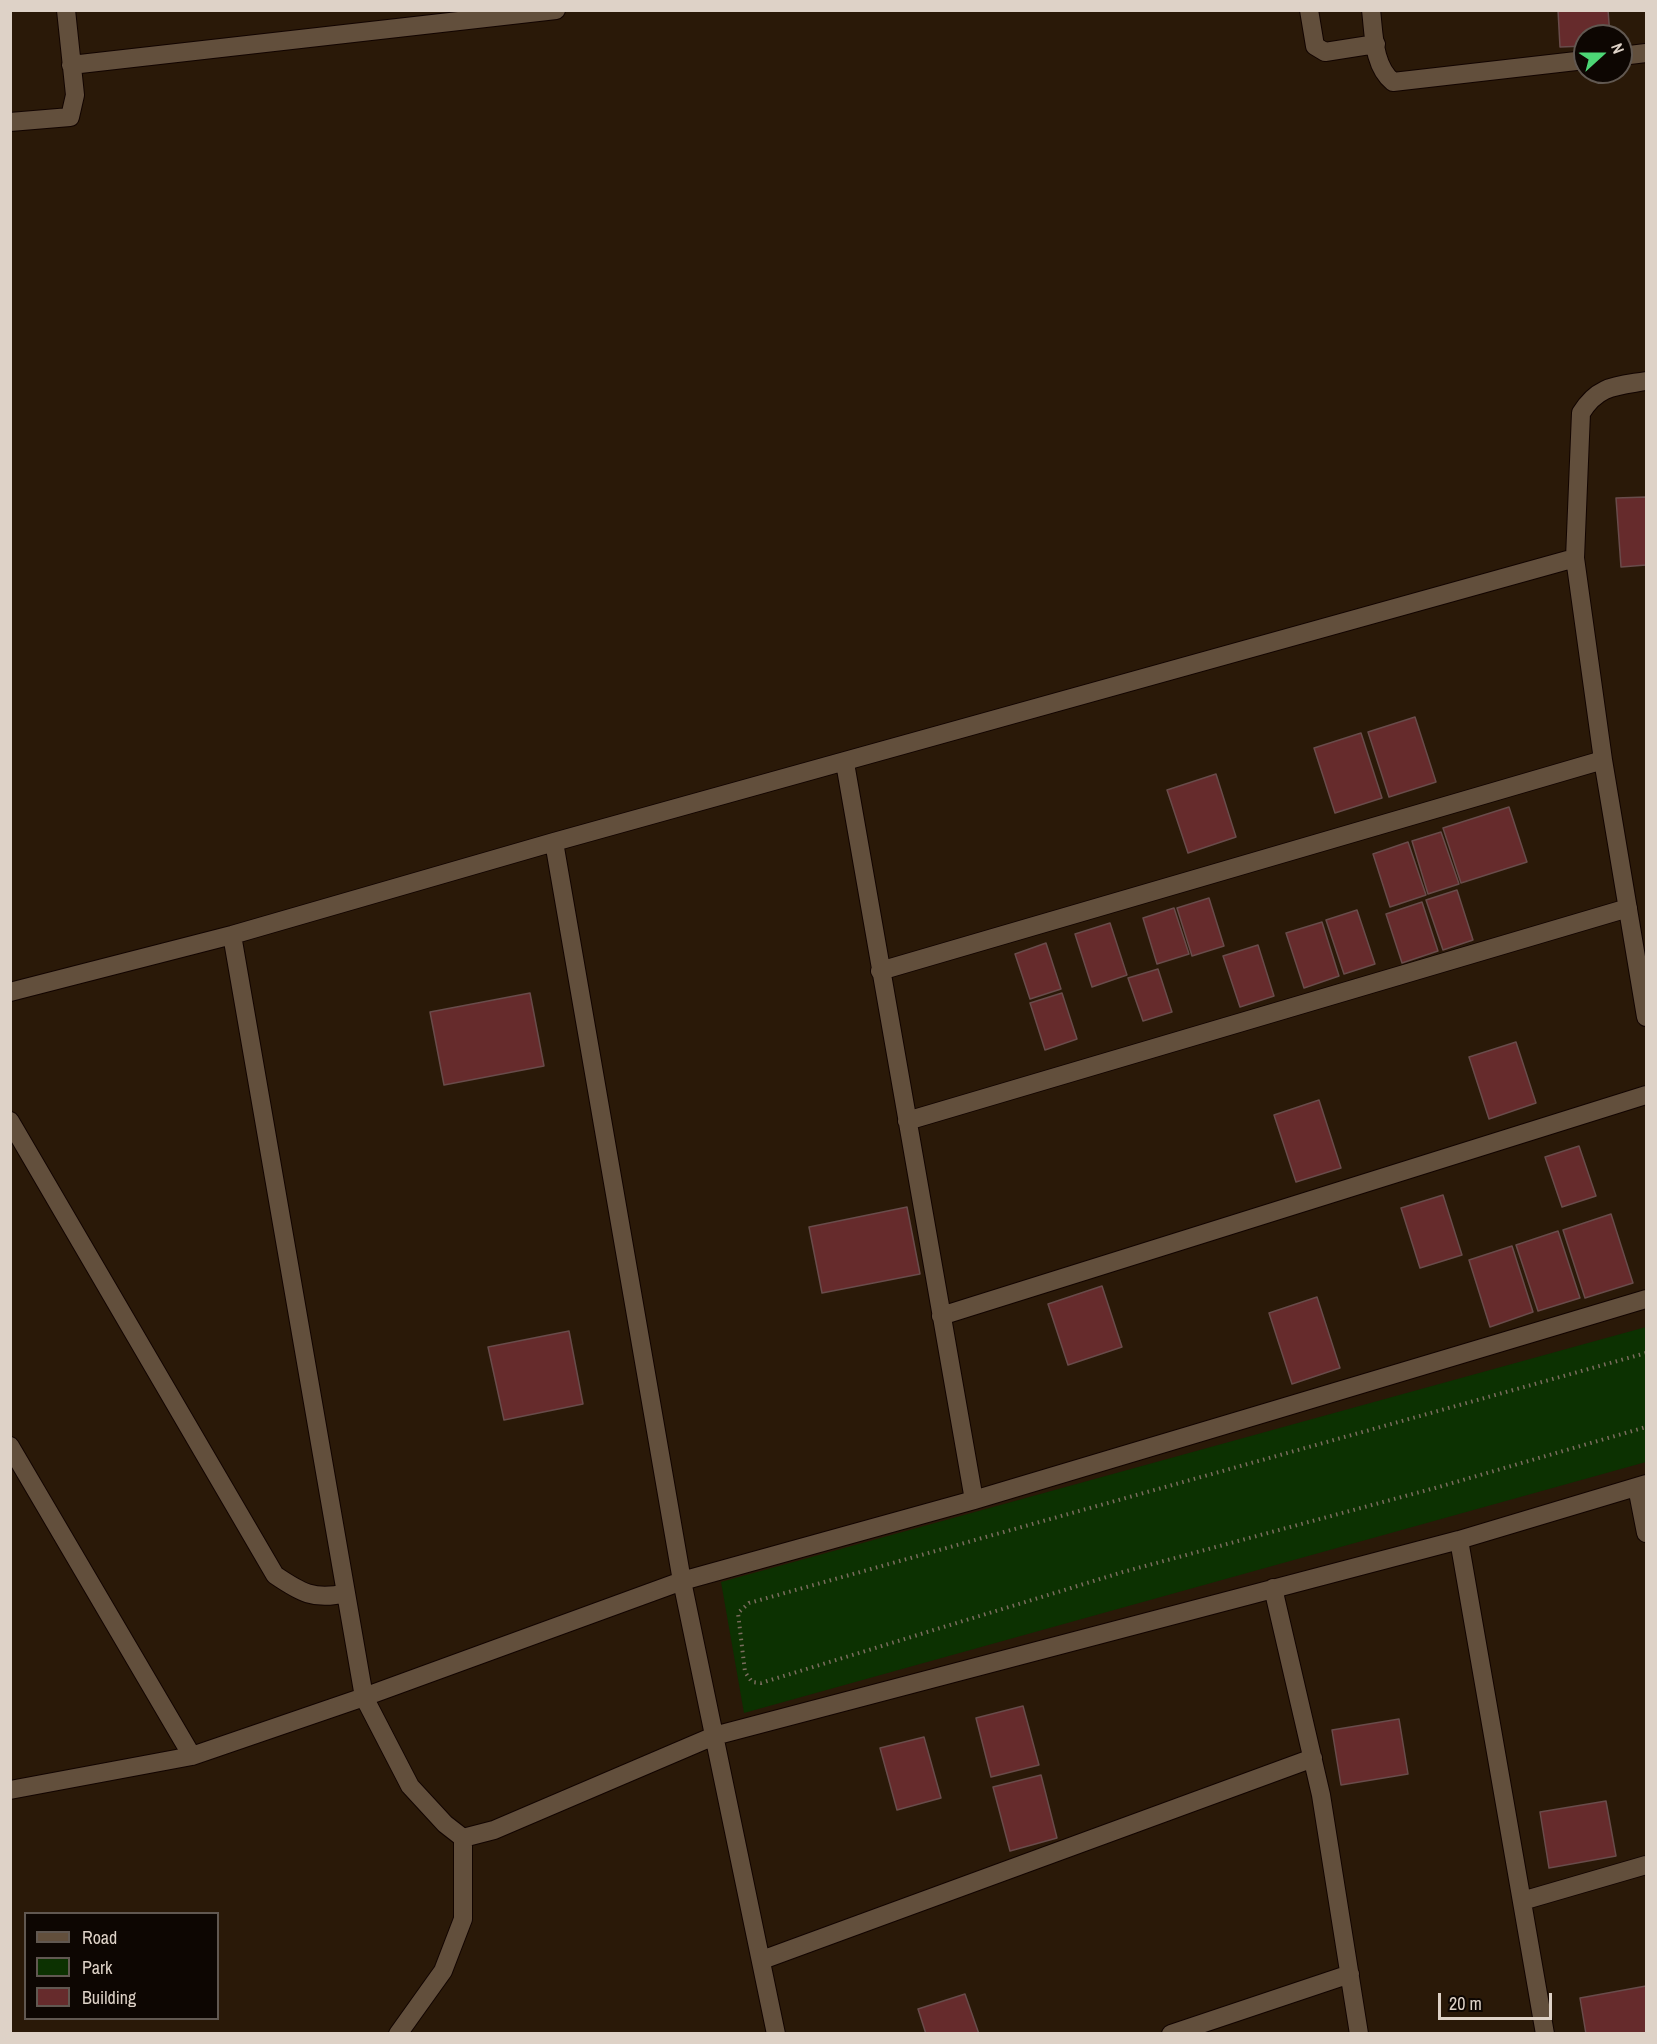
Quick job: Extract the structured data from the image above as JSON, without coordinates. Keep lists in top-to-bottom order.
{
  "legend": ["Road", "Park", "Building"],
  "scale_bar": "20 m",
  "north": "right"
}
